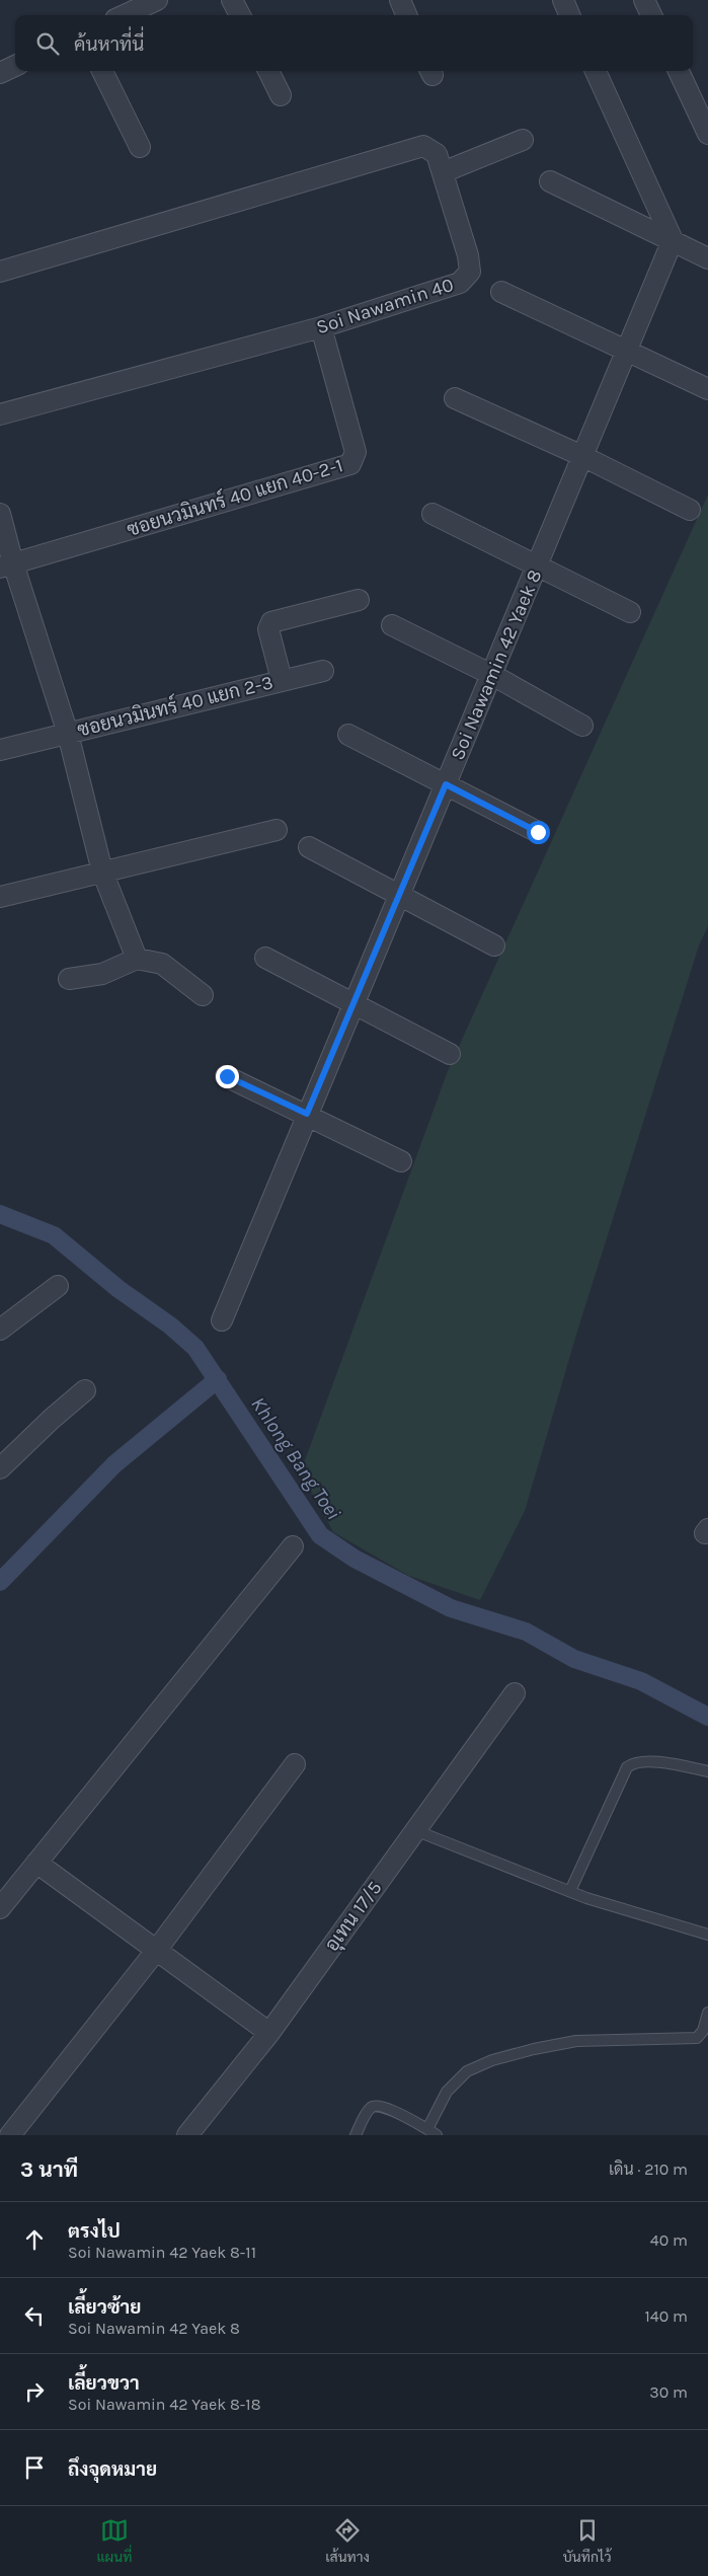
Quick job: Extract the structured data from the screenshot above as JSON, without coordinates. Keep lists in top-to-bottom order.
{
  "streets": {
    "street": [
      "Soi Nawamin 40",
      "ซอยนวมินทร์ 40 แยก 40-2-1",
      "Soi Nawamin 42 Yaek 8",
      "ซอยนวมินทร์ 40 แยก 2-3",
      "อุเทน 17/5"
    ]
  },
  "crossings": [
    ["Soi Nawamin 40", "ซอยนวมินทร์ 40 แยก 40-2-1"]
  ],
  "water": ["Khlong Bang Toei"],
  "page": {
    "search": "ค้นหาที่นี่",
    "heading": ["3 นาที", "เดิน · 210 m"],
    "list": [
      ["ตรงไป", "Soi Nawamin 42 Yaek 8-11", "40 m"],
      ["เลี้ยวซ้าย", "Soi Nawamin 42 Yaek 8", "140 m"],
      ["เลี้ยวขวา", "Soi Nawamin 42 Yaek 8-18", "30 m"],
      "ถึงจุดหมาย"
    ],
    "nav": ["แผนที่", "เส้นทาง", "บันทึกไว้"]
  }
}
